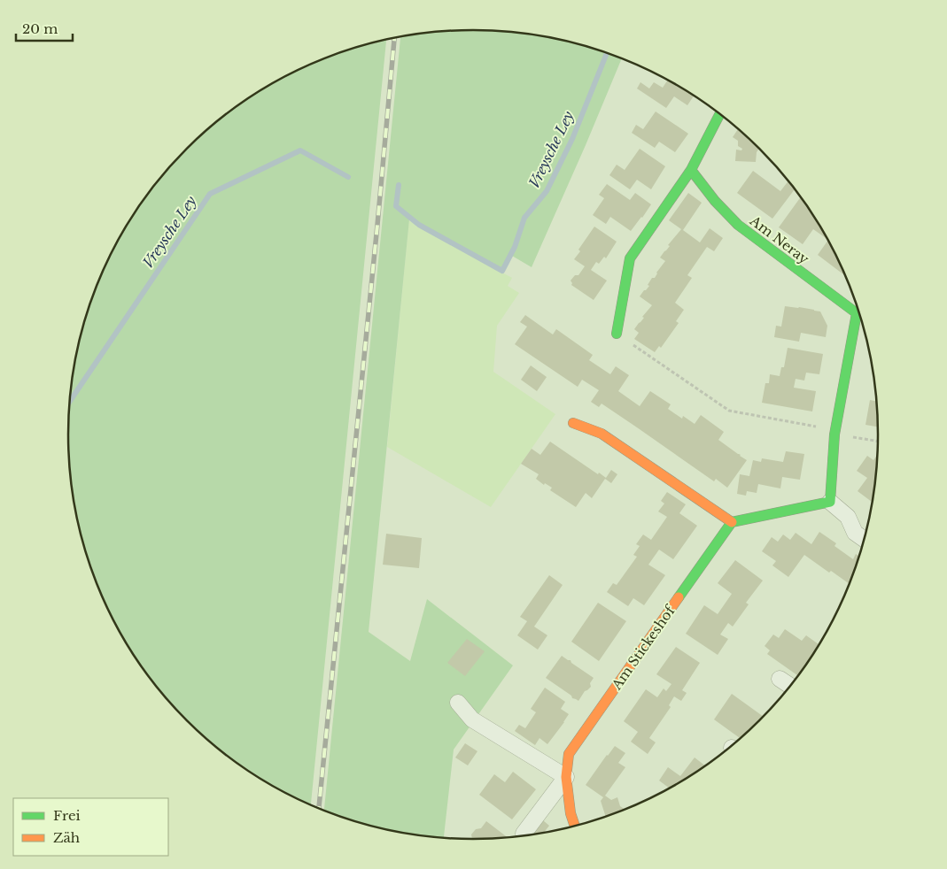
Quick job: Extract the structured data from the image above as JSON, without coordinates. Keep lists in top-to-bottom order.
{
  "streets": {
    "street": ["Am Neray", "Am Stickeshof"]
  },
  "water": ["Vreysche Ley"],
  "legend": ["Frei", "Zäh"],
  "scale_bar": "20 m"
}
